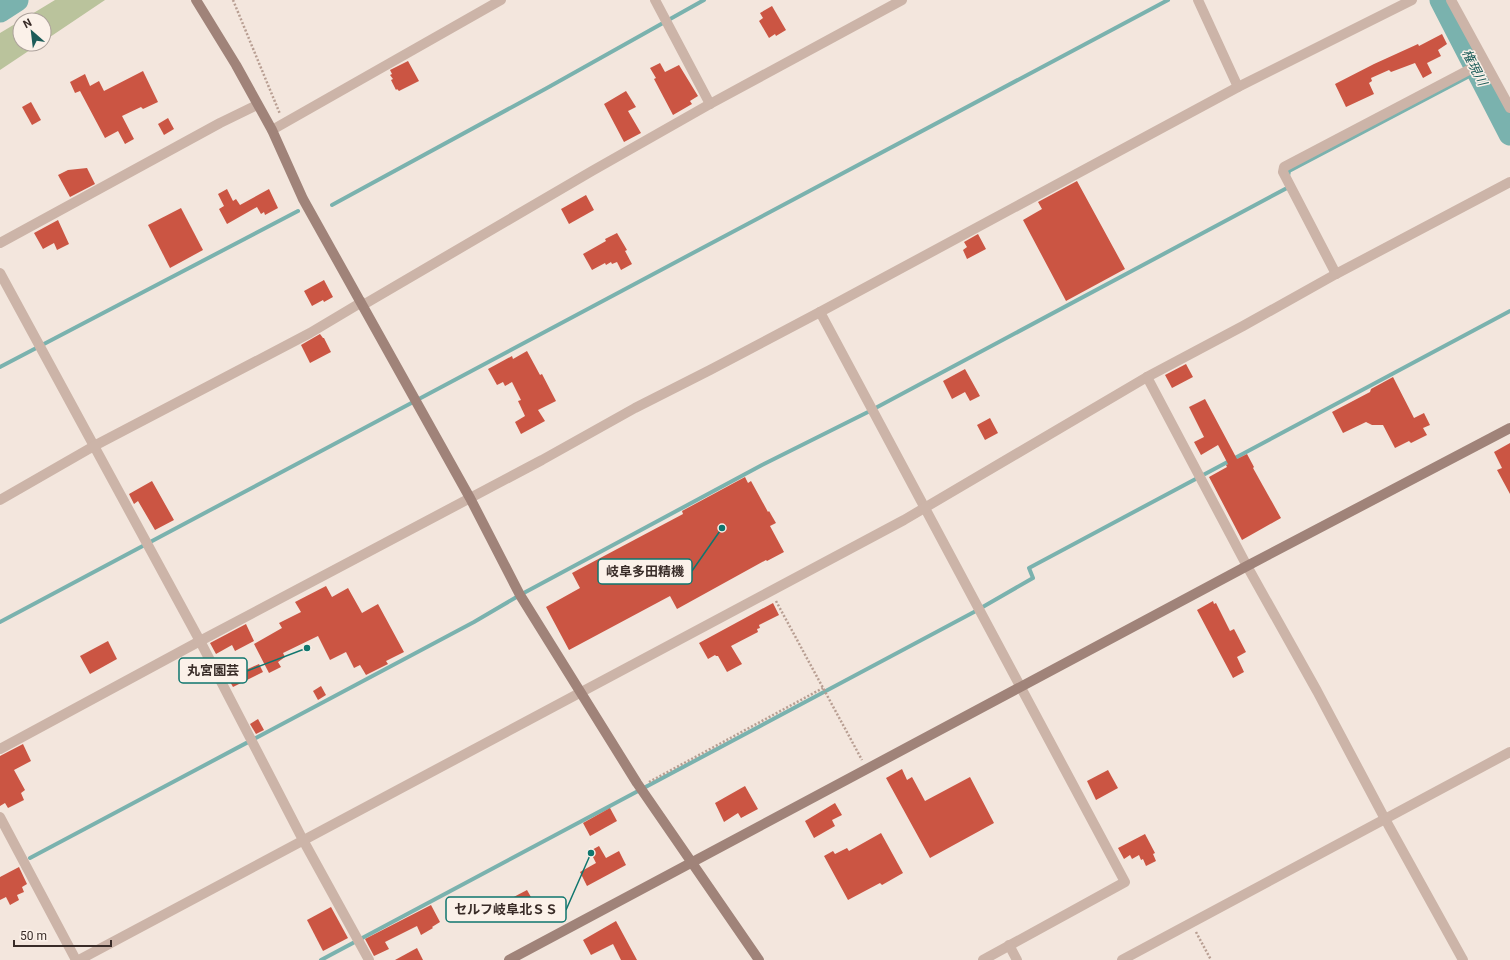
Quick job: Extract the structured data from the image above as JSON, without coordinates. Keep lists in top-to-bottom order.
{
  "water": ["権現川"],
  "places": ["岐阜多田精機", "丸宮園芸", "セルフ岐阜北ＳＳ"],
  "scale_bar": "50 m",
  "north": "top left"
}
